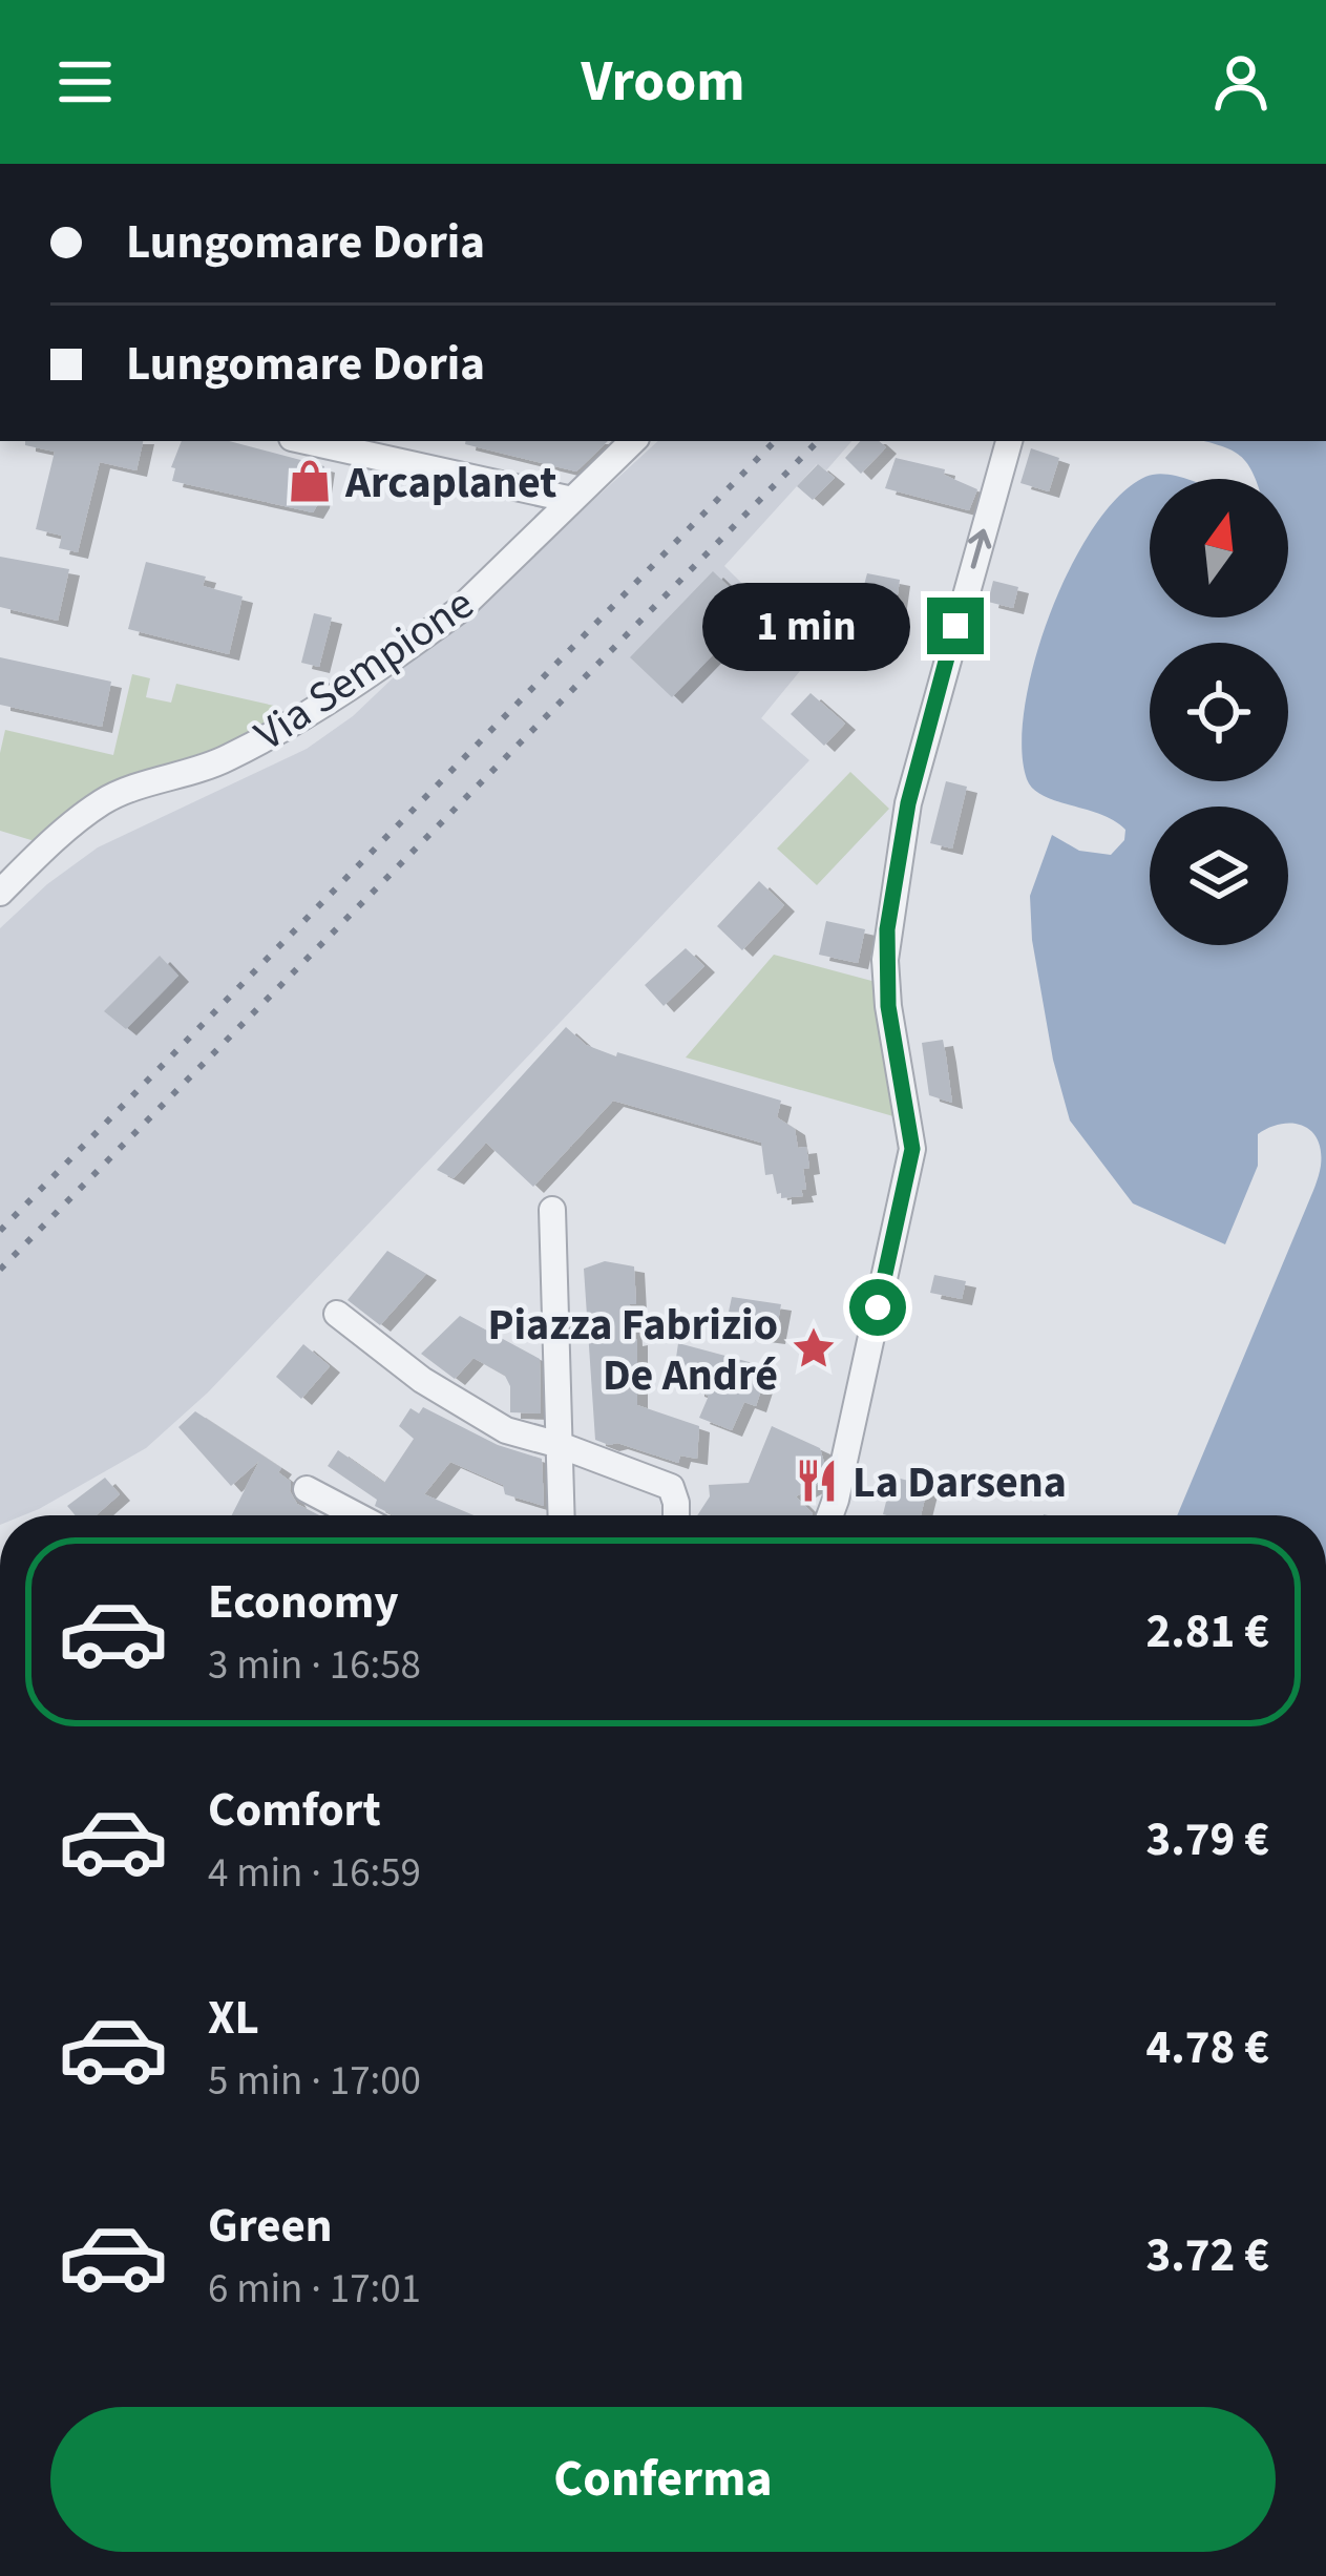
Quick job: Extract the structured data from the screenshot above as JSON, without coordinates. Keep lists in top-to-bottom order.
{
  "streets": {
    "street": ["Via Sempione"]
  },
  "places": {
    "shop": ["Arcaplanet"],
    "place": ["Piazza Fabrizio De André"],
    "restaurant": ["La Darsena"]
  },
  "north": "top",
  "page": {
    "header": "Vroom",
    "banner": ["Lungomare Doria", "Lungomare Doria"],
    "bubble": "1 min",
    "list": [
      {
        "name": "Economy",
        "note": "3 min · 16:58",
        "value": "2.81 €"
      },
      {
        "name": "Comfort",
        "note": "4 min · 16:59",
        "value": "3.79 €"
      },
      {
        "name": "XL",
        "note": "5 min · 17:00",
        "value": "4.78 €"
      },
      {
        "name": "Green",
        "note": "6 min · 17:01",
        "value": "3.72 €"
      }
    ],
    "buttons": "Conferma"
  }
}
